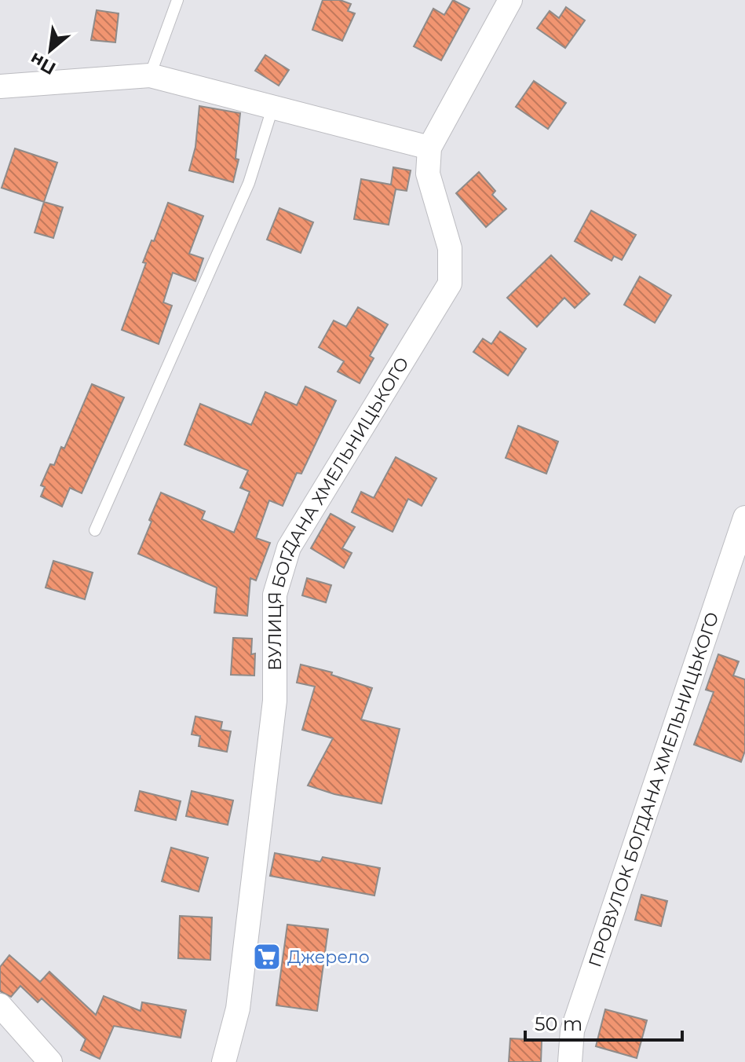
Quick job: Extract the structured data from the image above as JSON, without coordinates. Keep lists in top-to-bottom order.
{
  "streets": {
    "street": ["ВУЛИЦЯ БОГДАНА ХМЕЛЬНИЦЬКОГО", "ПРОВУЛОК БОГДАНА ХМЕЛЬНИЦЬКОГО"]
  },
  "places": {
    "supermarket": ["Джерело"]
  },
  "scale_bar": "50 m",
  "north": "bottom left"
}
